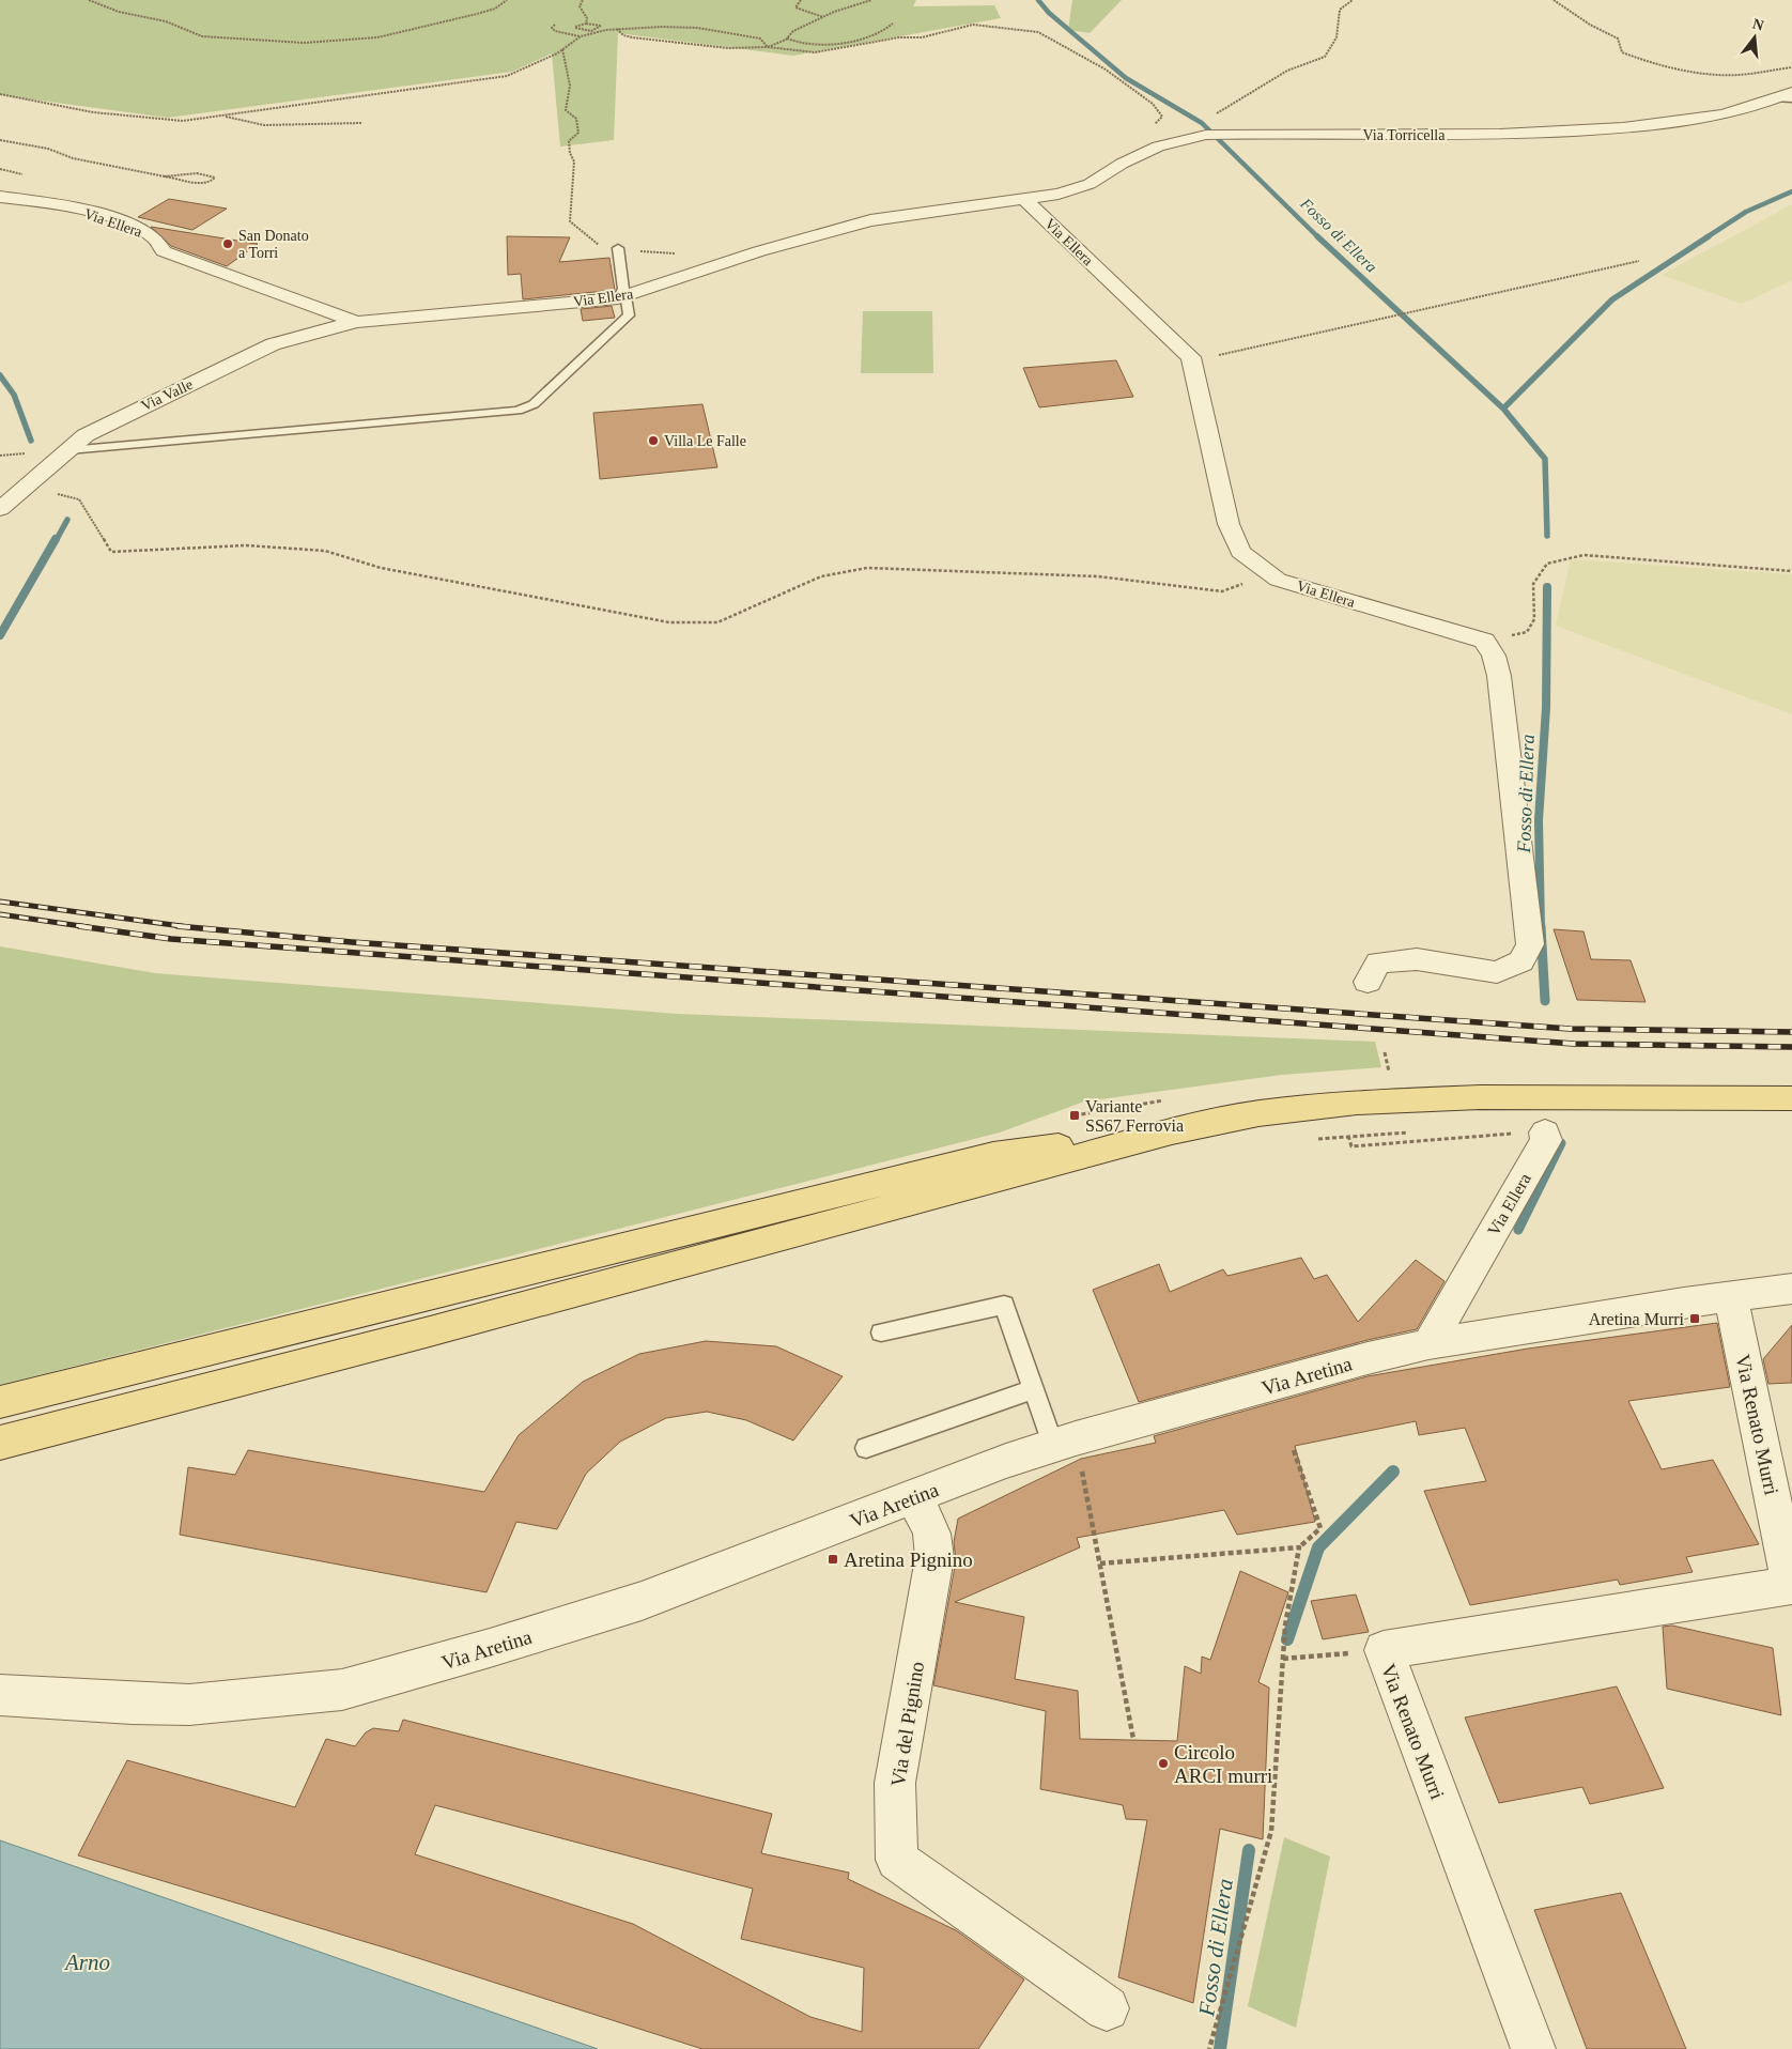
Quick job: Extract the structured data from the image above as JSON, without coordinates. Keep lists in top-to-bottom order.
{
  "streets": {
    "street": [
      "Via Torricella",
      "Via Ellera",
      "Via Valle",
      "Via Aretina",
      "Via Renato Murri",
      "Via del Pignino"
    ]
  },
  "crossings": [
    ["Via Torricella", "Via Ellera"],
    ["Via Ellera", "Via Valle"],
    ["Via Ellera", "Via Aretina"],
    ["Via Aretina", "Via Renato Murri"],
    ["Via Aretina", "Via del Pignino"]
  ],
  "water": ["Fosso di Ellera", "Arno"],
  "places": {
    "other": ["San Donato a Torri", "Villa Le Falle", "Circolo ARCI murri"],
    "transit": ["Variante SS67 Ferrovia", "Aretina Murri", "Aretina Pignino"]
  },
  "north": "top"
}
